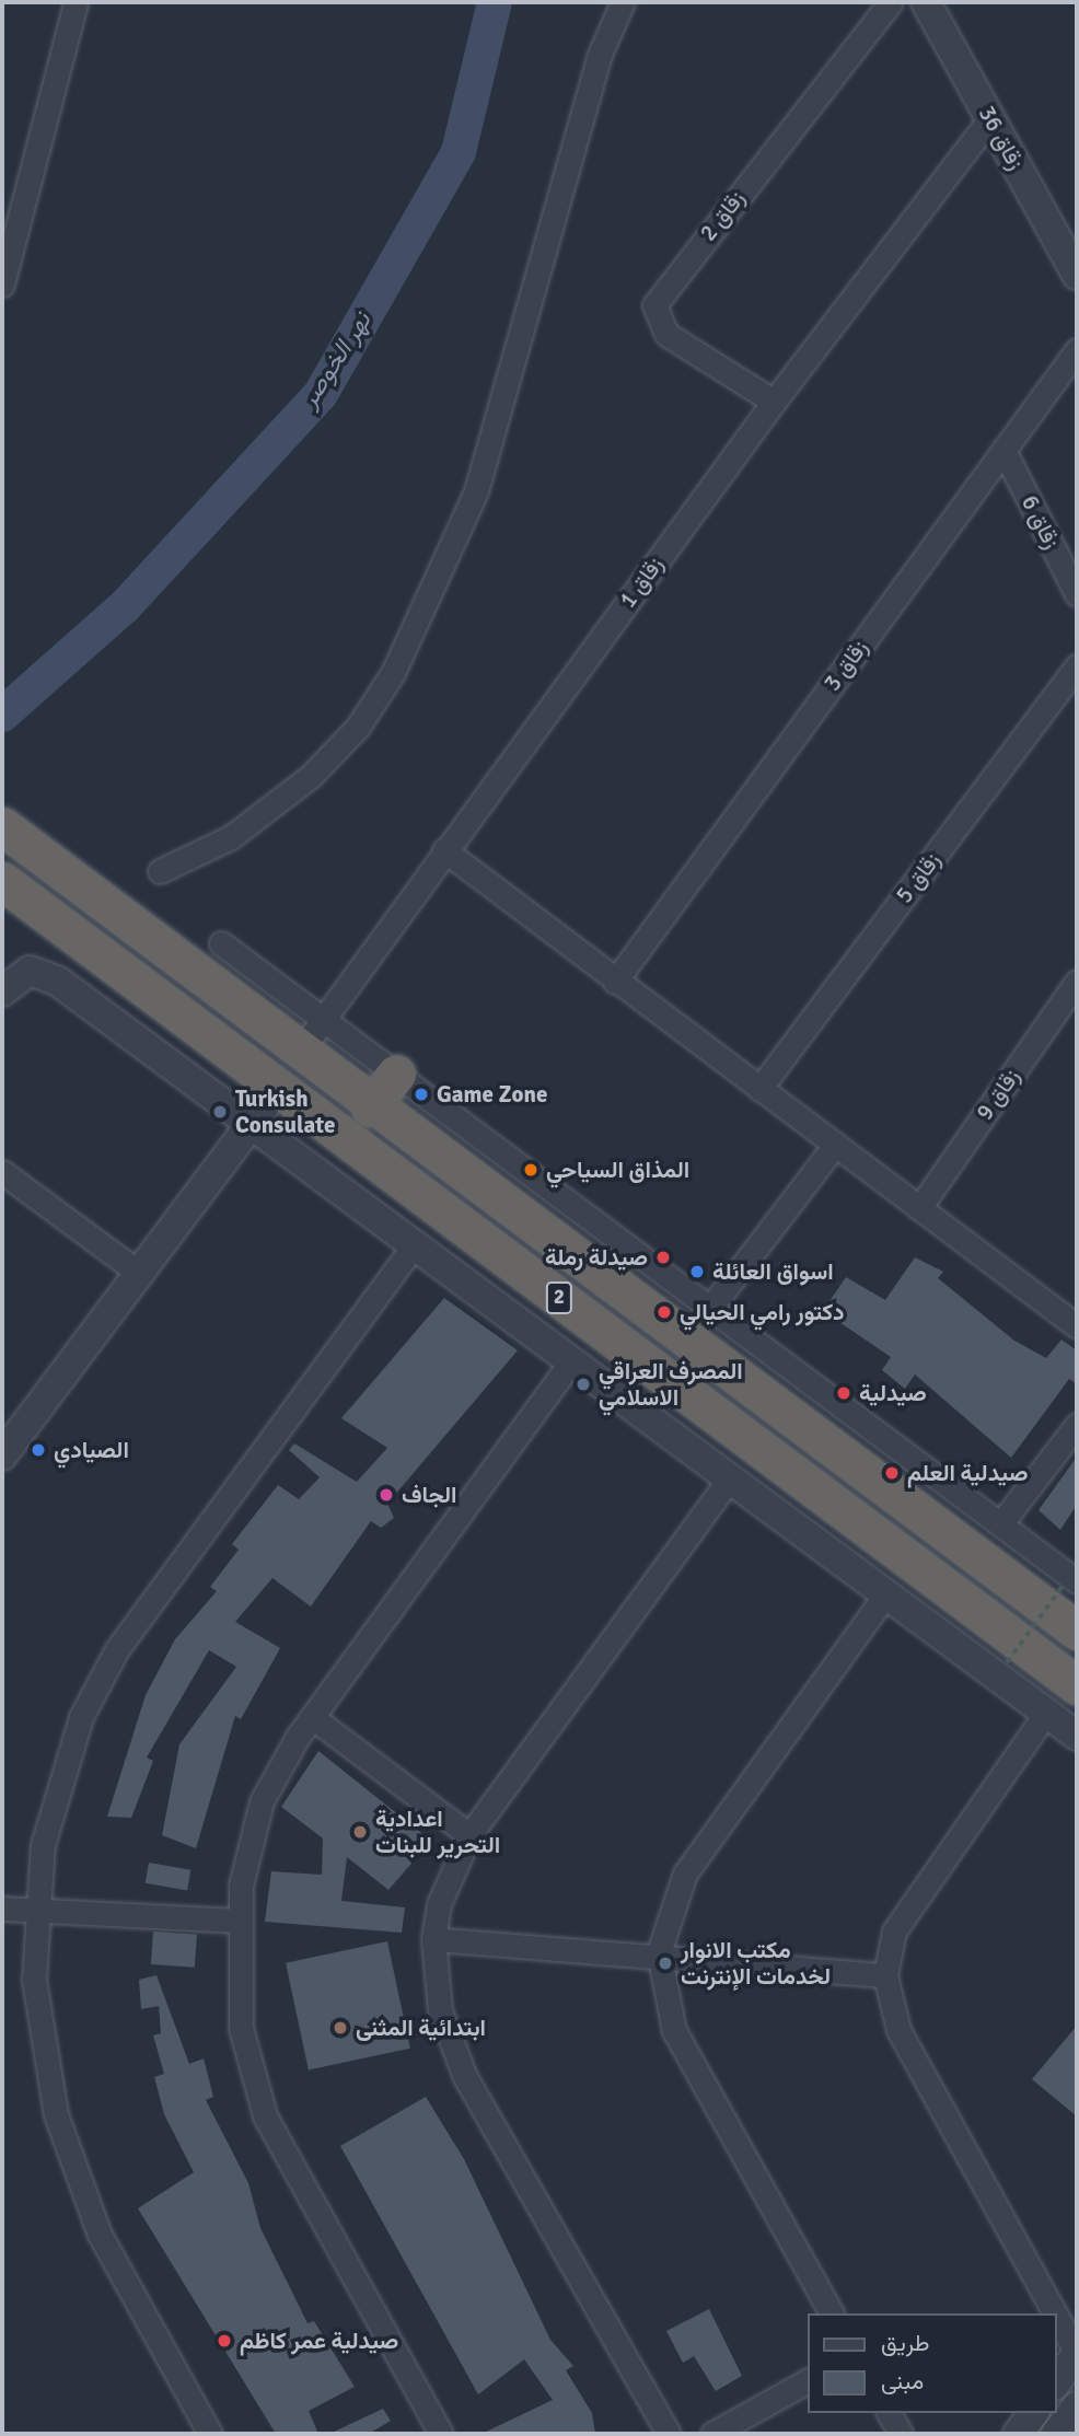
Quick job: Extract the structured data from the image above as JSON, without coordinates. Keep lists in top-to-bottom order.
{
  "streets": {
    "highway": ["2"],
    "street": [
      "زقاق 36",
      "زقاق 2",
      "زقاق 6",
      "زقاق 1",
      "زقاق 3",
      "زقاق 5",
      "زقاق 9"
    ]
  },
  "crossings": [
    ["زقاق 36", "زقاق 1"],
    ["زقاق 2", "زقاق 1"],
    ["زقاق 6", "زقاق 3"],
    ["زقاق 1", "2"]
  ],
  "water": ["نهر الخوصر"],
  "places": [
    "Game Zone",
    "Turkish Consulate",
    "المذاق السياحي",
    "صيدلة رملة",
    "اسواق العائلة",
    "دكتور رامي الحيالي",
    "المصرف العراقي الاسلامي",
    "صيدلية",
    "الصيادي",
    "صيدلية العلم",
    "الجاف",
    "اعدادية التحرير للبنات",
    "مكتب الانوار لخدمات الإنترنت",
    "ابتدائية المثنى",
    "صيدلية عمر كاظم"
  ],
  "legend": ["طريق", "مبنى"]
}
